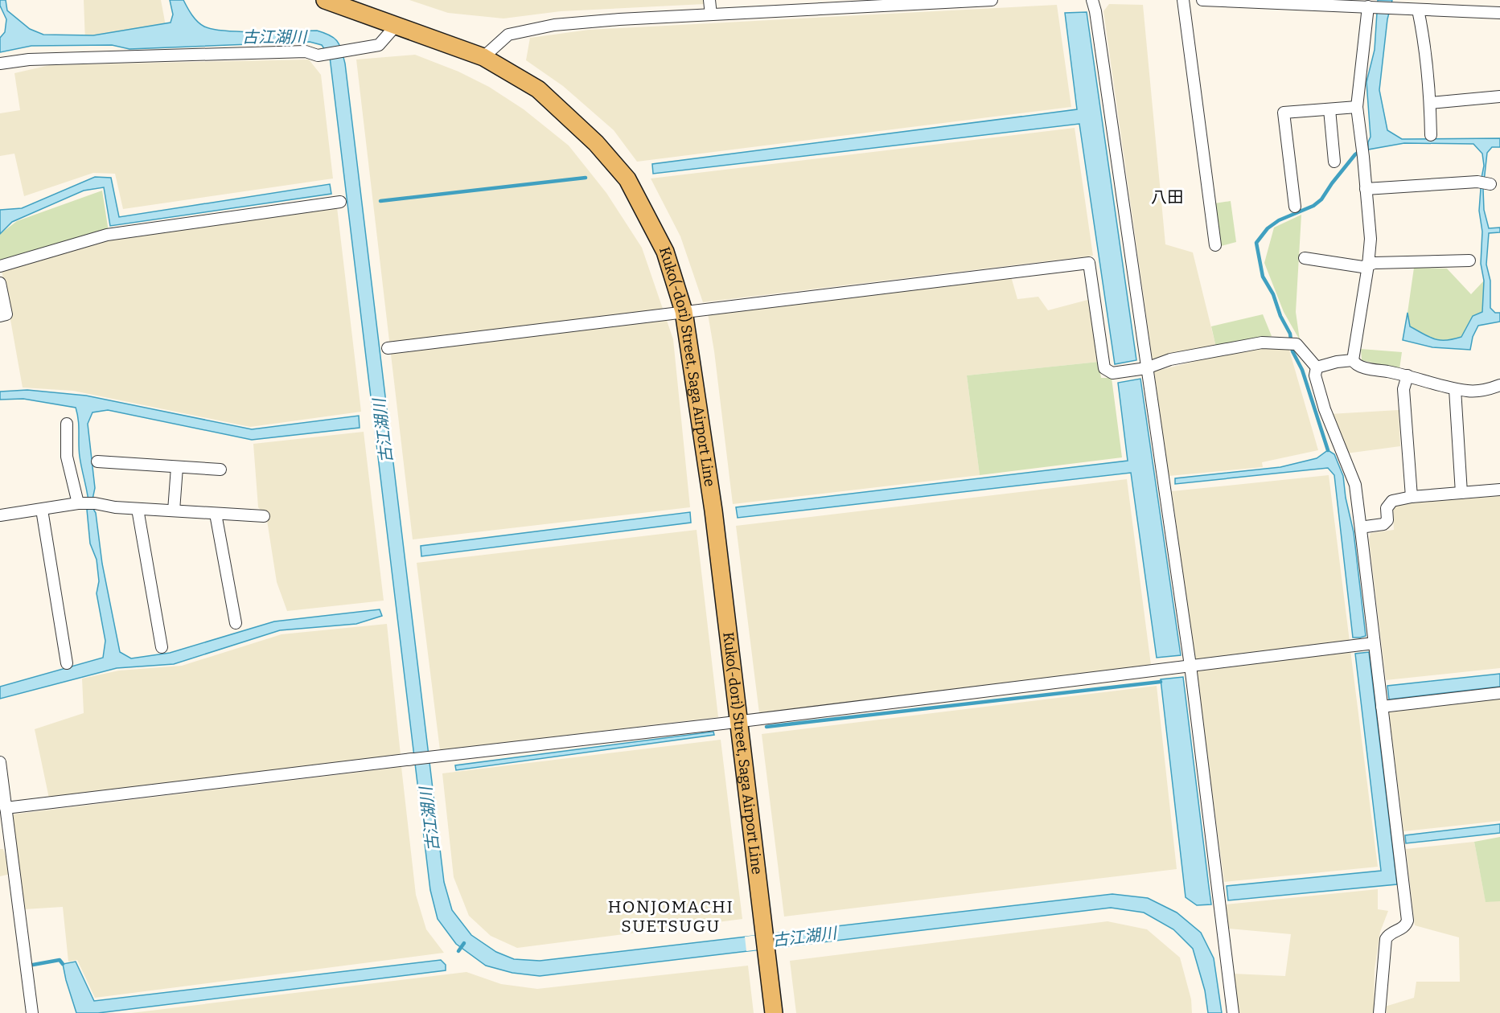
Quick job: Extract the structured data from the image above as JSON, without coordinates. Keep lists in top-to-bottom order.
{
  "streets": {
    "main road": ["Kuko(-dori) Street, Saga Airport Line"]
  },
  "districts": ["八田", "HONJOMACHI SUETSUGU"],
  "water": ["古江湖川"]
}
